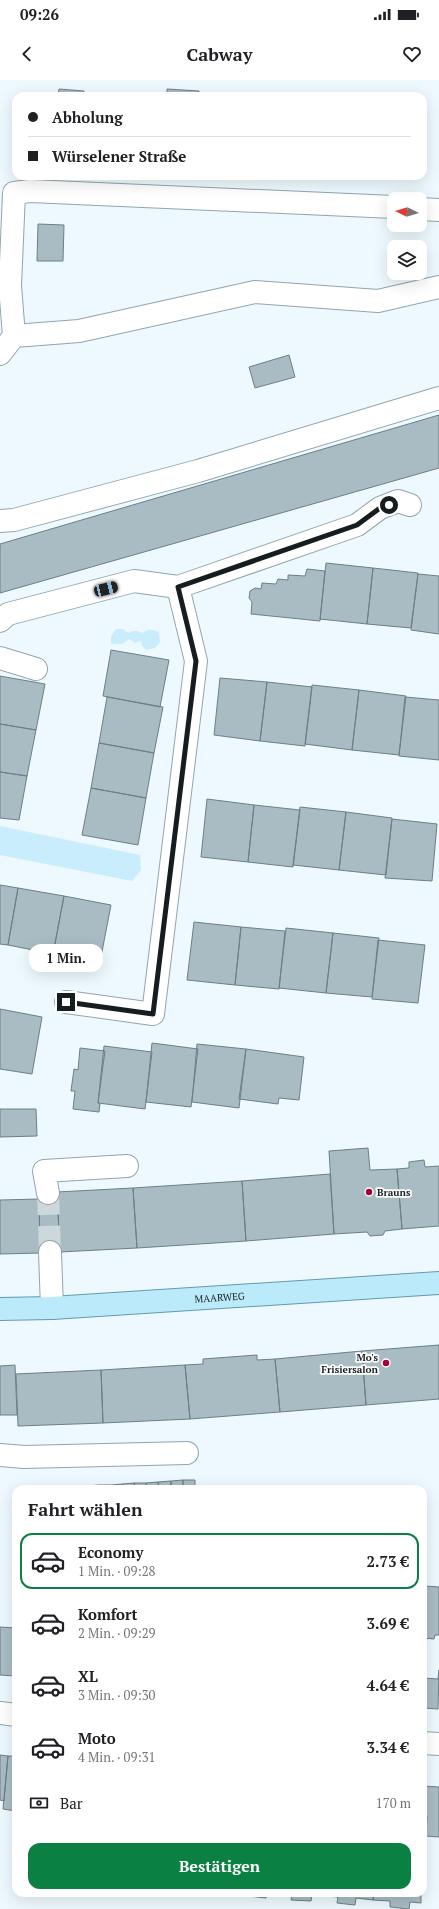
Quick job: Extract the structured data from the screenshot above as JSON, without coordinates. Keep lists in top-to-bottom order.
{
  "streets": {
    "main road": ["MAARWEG"]
  },
  "places": ["Brauns", "Mo's Frisiersalon"],
  "north": "left",
  "page": {
    "status": "09:26",
    "header": "Cabway",
    "banner": ["Abholung", "Würselener Straße"],
    "bubble": "1 Min.",
    "heading": "Fahrt wählen",
    "list": [
      {
        "name": "Economy",
        "note": "1 Min. · 09:28",
        "value": "2.73 €"
      },
      {
        "name": "Komfort",
        "note": "2 Min. · 09:29",
        "value": "3.69 €"
      },
      {
        "name": "XL",
        "note": "3 Min. · 09:30",
        "value": "4.64 €"
      },
      {
        "name": "Moto",
        "note": "4 Min. · 09:31",
        "value": "3.34 €"
      }
    ],
    "pay": ["Bar", "170 m"],
    "buttons": "Bestätigen"
  }
}
